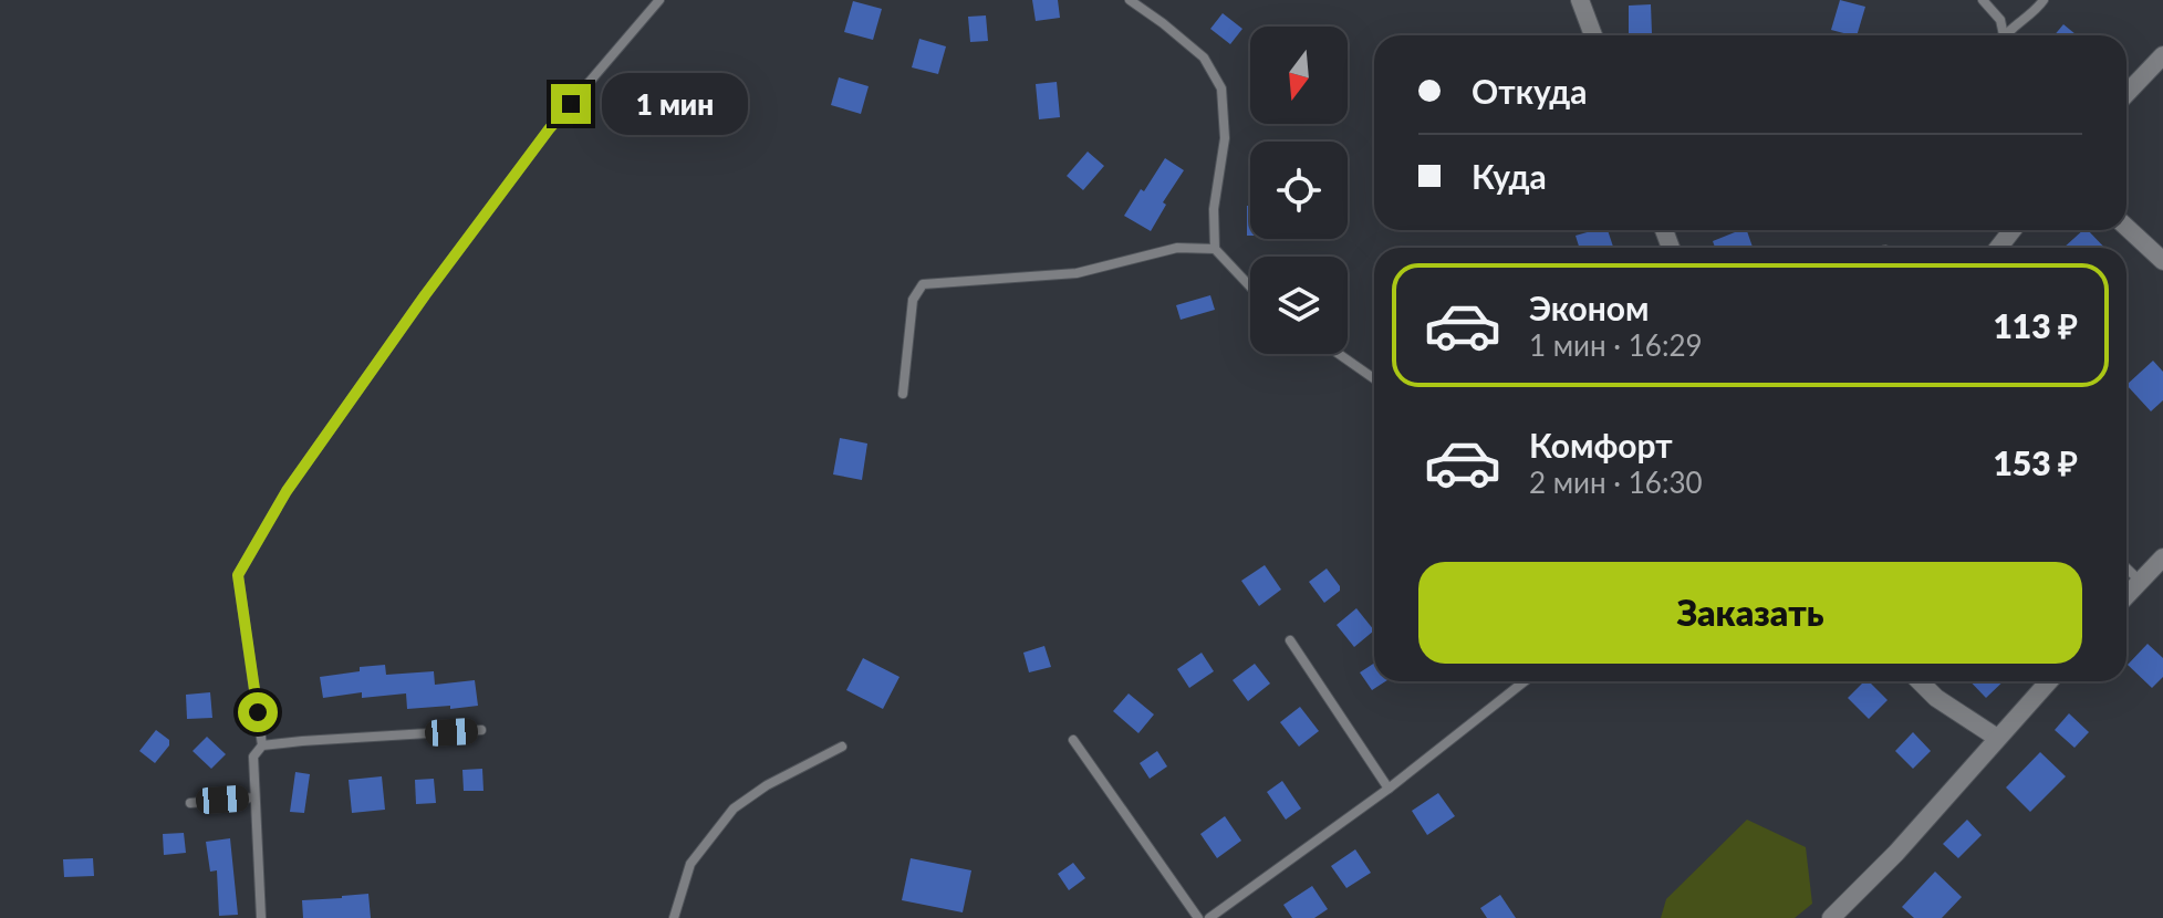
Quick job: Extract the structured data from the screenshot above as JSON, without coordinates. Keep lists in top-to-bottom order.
{
  "north": "bottom",
  "page": {
    "banner": ["Откуда", "Куда"],
    "bubble": "1 мин",
    "list": [
      {
        "name": "Эконом",
        "note": "1 мин · 16:29",
        "value": "113 ₽"
      },
      {
        "name": "Комфорт",
        "note": "2 мин · 16:30",
        "value": "153 ₽"
      }
    ],
    "buttons": "Заказать"
  }
}
